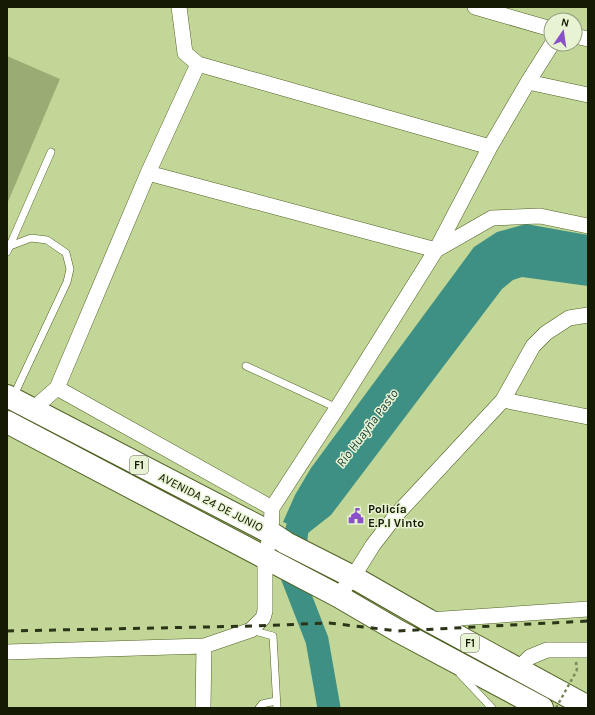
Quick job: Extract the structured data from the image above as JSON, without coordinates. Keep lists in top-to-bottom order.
{
  "streets": {
    "highway": ["F1", "AVENIDA 24 DE JUNIO"]
  },
  "crossings": [
    ["F1", "AVENIDA 24 DE JUNIO"]
  ],
  "water": ["Río Huayña Pasto"],
  "places": {
    "public building": ["Policía E.P.I Vinto"]
  },
  "north": "top"
}
